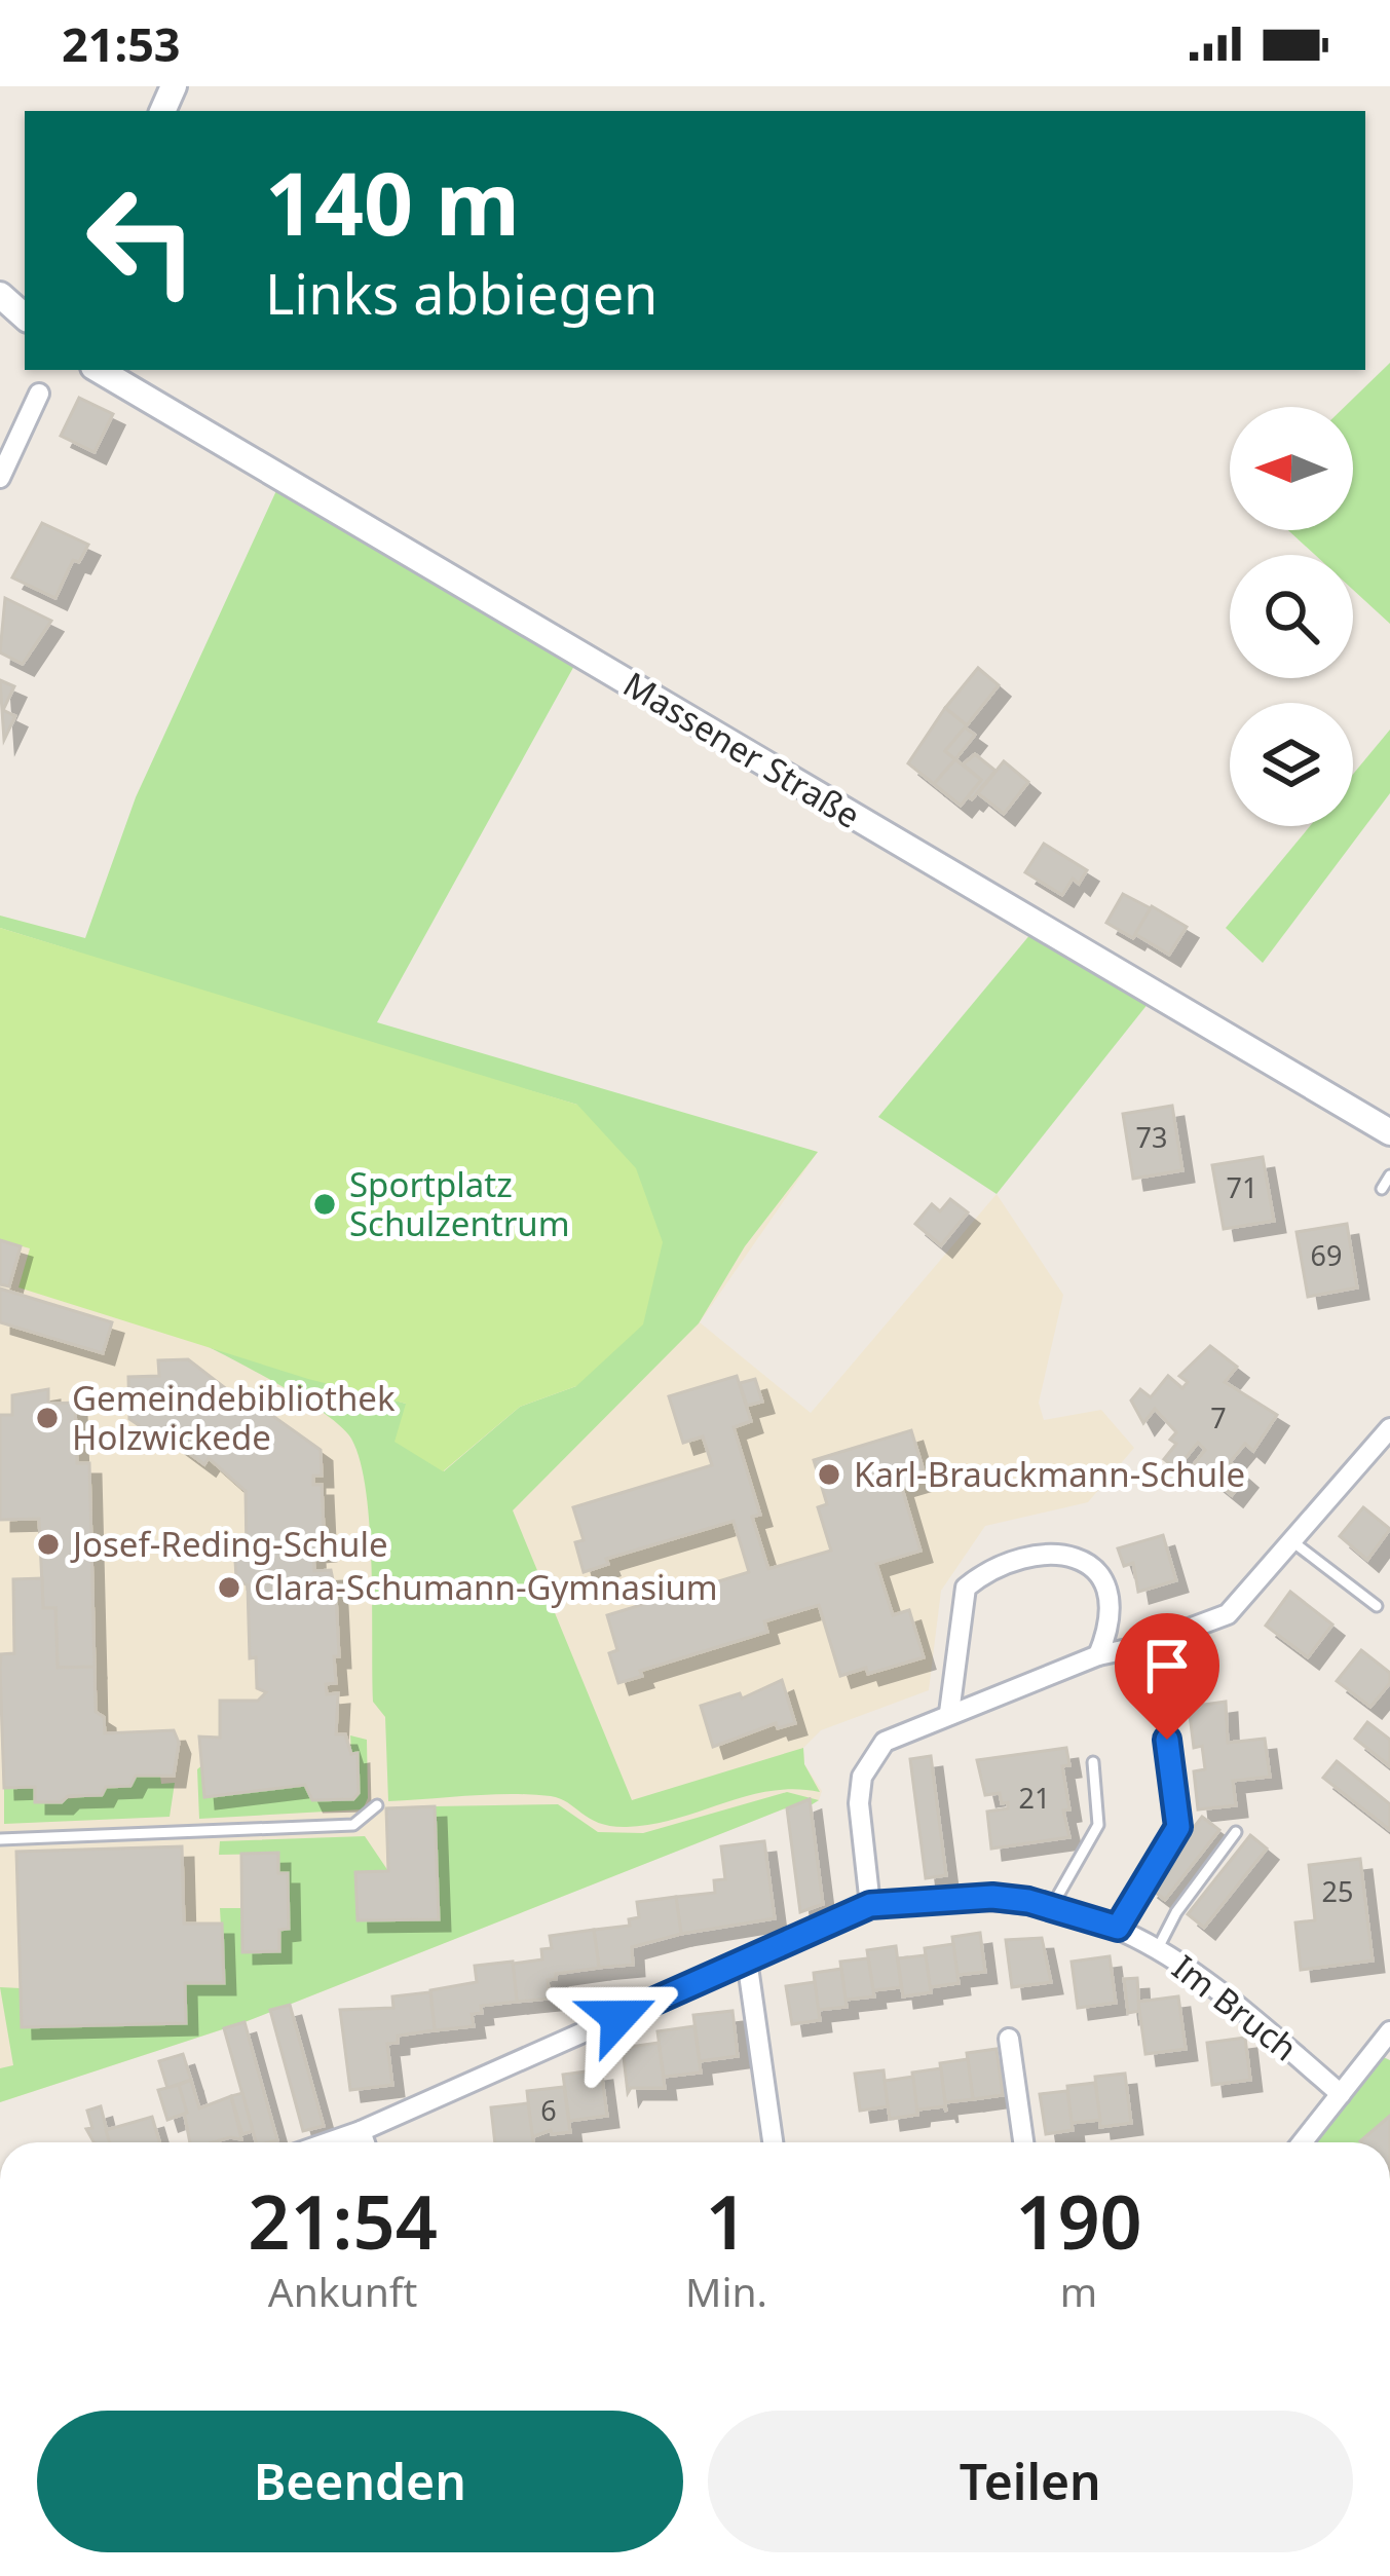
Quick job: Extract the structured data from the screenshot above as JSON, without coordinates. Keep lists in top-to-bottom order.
{
  "streets": {
    "street": ["Massener Straße", "Im Bruch"]
  },
  "places": [
    "Sportplatz Schulzentrum",
    "Gemeindebibliothek Holzwickede",
    "Karl-Brauckmann-Schule",
    "Josef-Reding-Schule",
    "Clara-Schumann-Gymnasium"
  ],
  "house_numbers": [
    "73",
    "71",
    "69",
    "7",
    "21",
    "25",
    "6"
  ],
  "north": "left",
  "page": {
    "status": "21:53",
    "turn": ["140 m", "Links abbiegen"],
    "eta": [
      "21:54",
      "Ankunft",
      "1",
      "Min.",
      "190",
      "m"
    ],
    "buttons": ["Beenden", "Teilen"]
  }
}
